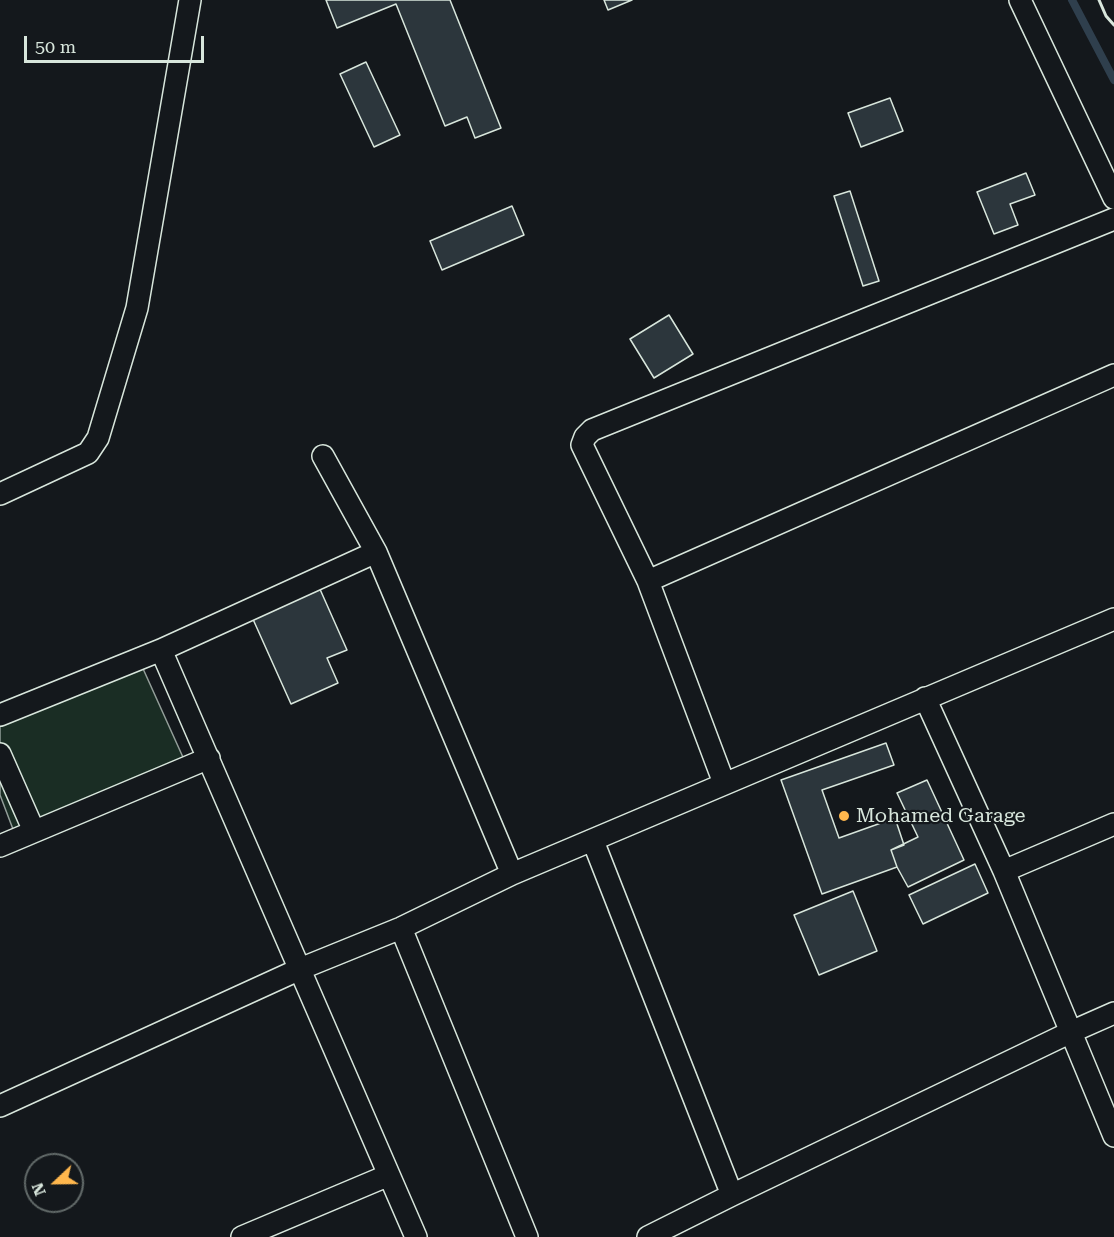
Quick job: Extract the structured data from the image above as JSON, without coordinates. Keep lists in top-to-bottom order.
{
  "places": ["Mohamed Garage"],
  "scale_bar": "50 m",
  "north": "left"
}
